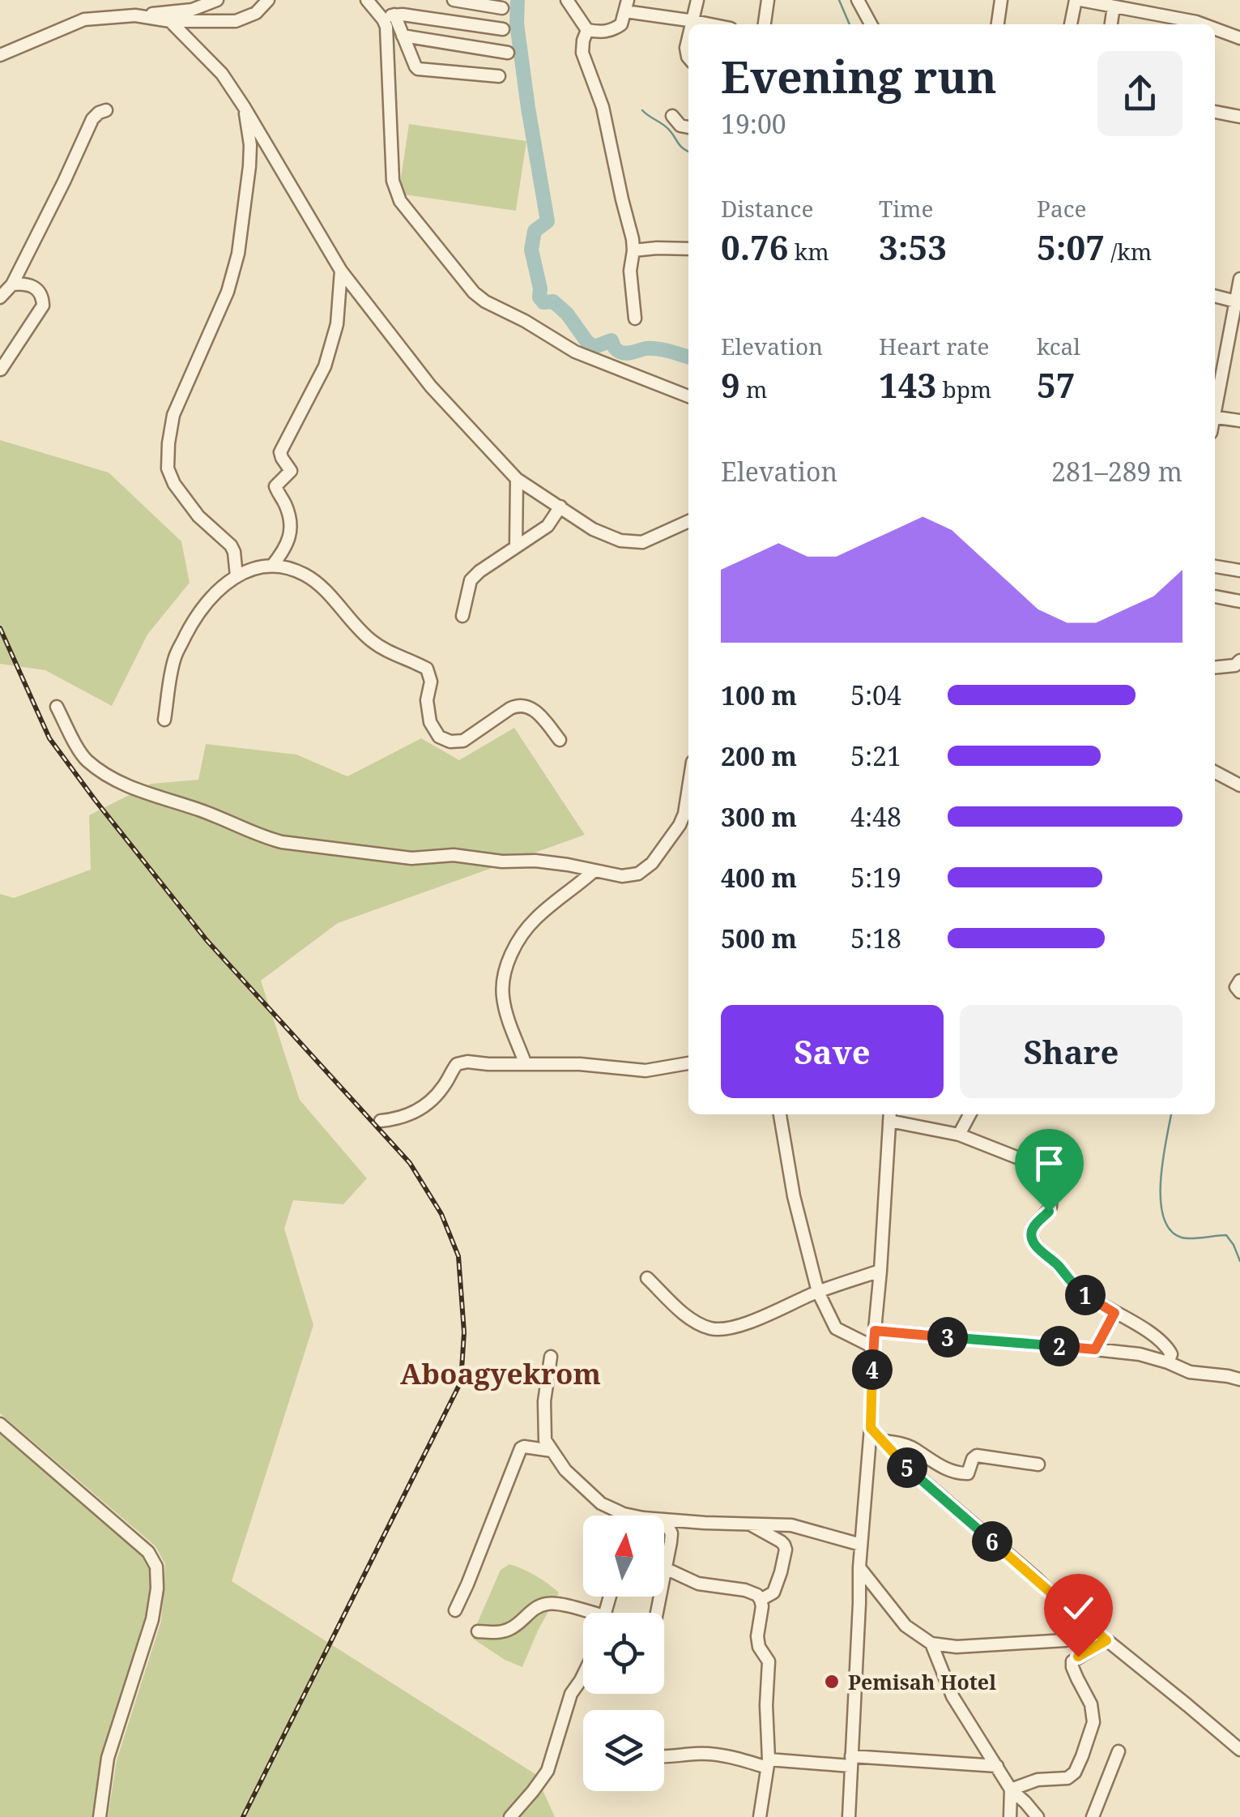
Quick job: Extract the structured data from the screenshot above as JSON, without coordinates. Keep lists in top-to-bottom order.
{
  "districts": ["Aboagyekrom"],
  "places": ["Pemisah Hotel"],
  "north": "top",
  "page": {
    "heading": ["Evening run", "19:00"],
    "stats": [
      ["Distance", "0.76 km"],
      ["Time", "3:53"],
      ["Pace", "5:07 /km"],
      ["Elevation", "9 m"],
      ["Heart rate", "143 bpm"],
      ["kcal", "57"]
    ],
    "chart": ["Elevation", "281–289 m"],
    "list": [
      {
        "name": "100 m",
        "note": "5:04"
      },
      {
        "name": "200 m",
        "note": "5:21"
      },
      {
        "name": "300 m",
        "note": "4:48"
      },
      {
        "name": "400 m",
        "note": "5:19"
      },
      {
        "name": "500 m",
        "note": "5:18"
      }
    ],
    "buttons": ["Save", "Share"],
    "pins": [
      "1",
      "3",
      "2",
      "4",
      "5",
      "6"
    ]
  }
}
